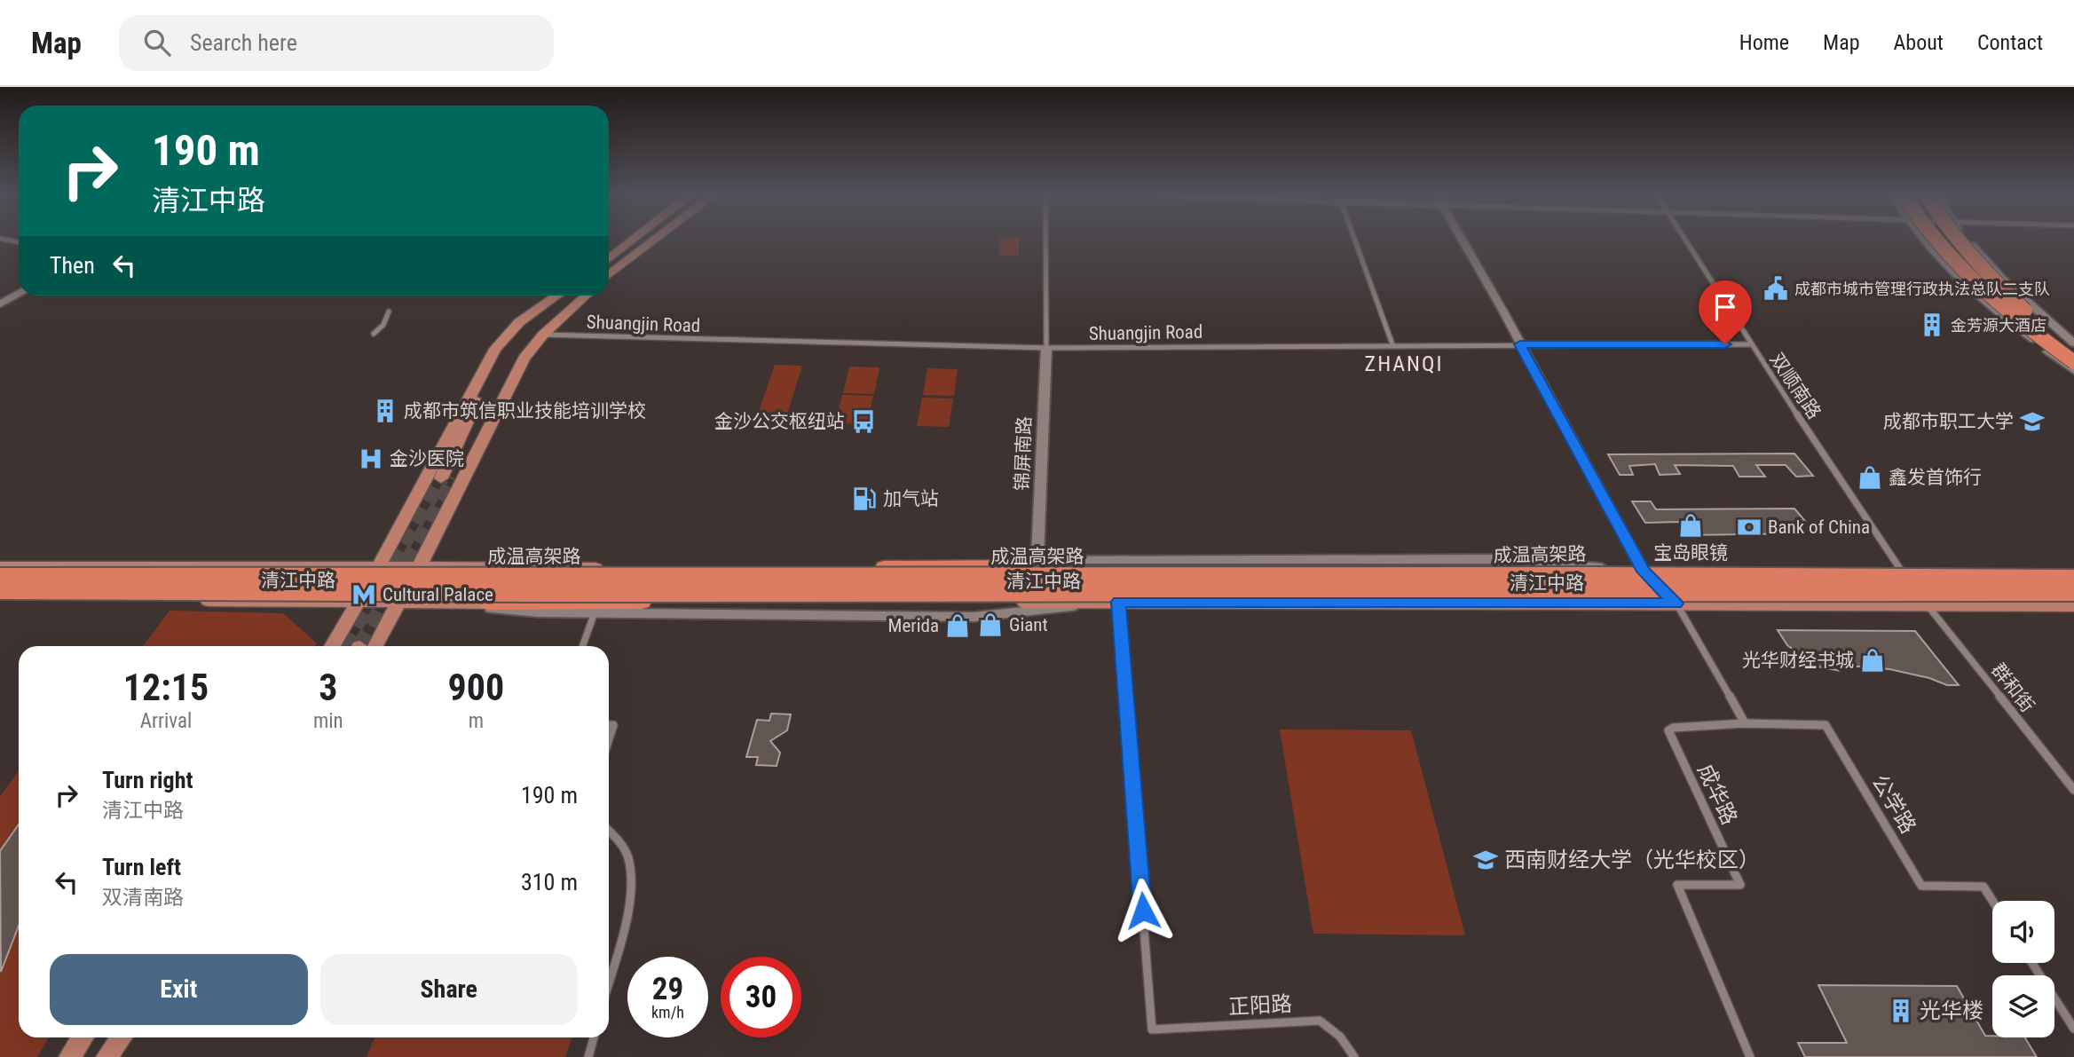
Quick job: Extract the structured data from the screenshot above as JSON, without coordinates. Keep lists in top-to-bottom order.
{
  "streets": {
    "highway": ["成温高架路"],
    "main road": ["清江中路"],
    "street": [
      "Shuangjin Road",
      "双顺南路",
      "锦屏南路",
      "群和街",
      "成华路",
      "公学路",
      "正阳路"
    ]
  },
  "crossings": [
    ["Shuangjin Road", "双顺南路"],
    ["Shuangjin Road", "锦屏南路"],
    ["双顺南路", "清江中路"],
    ["锦屏南路", "清江中路"],
    ["成温高架路", "清江中路"],
    ["成温高架路", "正阳路"],
    ["清江中路", "群和街"],
    ["清江中路", "正阳路"],
    ["成华路", "公学路"]
  ],
  "districts": ["ZHANQI"],
  "places": {
    "public building": ["成都市城市管理行政执法总队二支队"],
    "building": ["金芳源大酒店", "成都市筑信职业技能培训学校", "光华楼"],
    "bus stop": ["金沙公交枢纽站"],
    "school or university": ["成都市职工大学", "西南财经大学（光华校区）"],
    "hospital": ["金沙医院"],
    "shop": [
      "鑫发首饰行",
      "宝岛眼镜",
      "Giant",
      "Merida",
      "光华财经书城"
    ],
    "fuel station": ["加气站"],
    "bank": ["Bank of China"],
    "metro station": ["Cultural Palace"]
  },
  "page": {
    "header": "Map",
    "search": "Search here",
    "nav": [
      "Home",
      "Map",
      "About",
      "Contact"
    ],
    "turn": ["190 m", "清江中路"],
    "then": "Then",
    "eta": [
      "12:15",
      "Arrival",
      "3",
      "min",
      "900",
      "m"
    ],
    "list": [
      {
        "name": "Turn right",
        "note": "清江中路",
        "value": "190 m"
      },
      {
        "name": "Turn left",
        "note": "双清南路",
        "value": "310 m"
      }
    ],
    "buttons": ["Exit", "Share"],
    "speed": "29 km/h",
    "limit": "30"
  }
}
